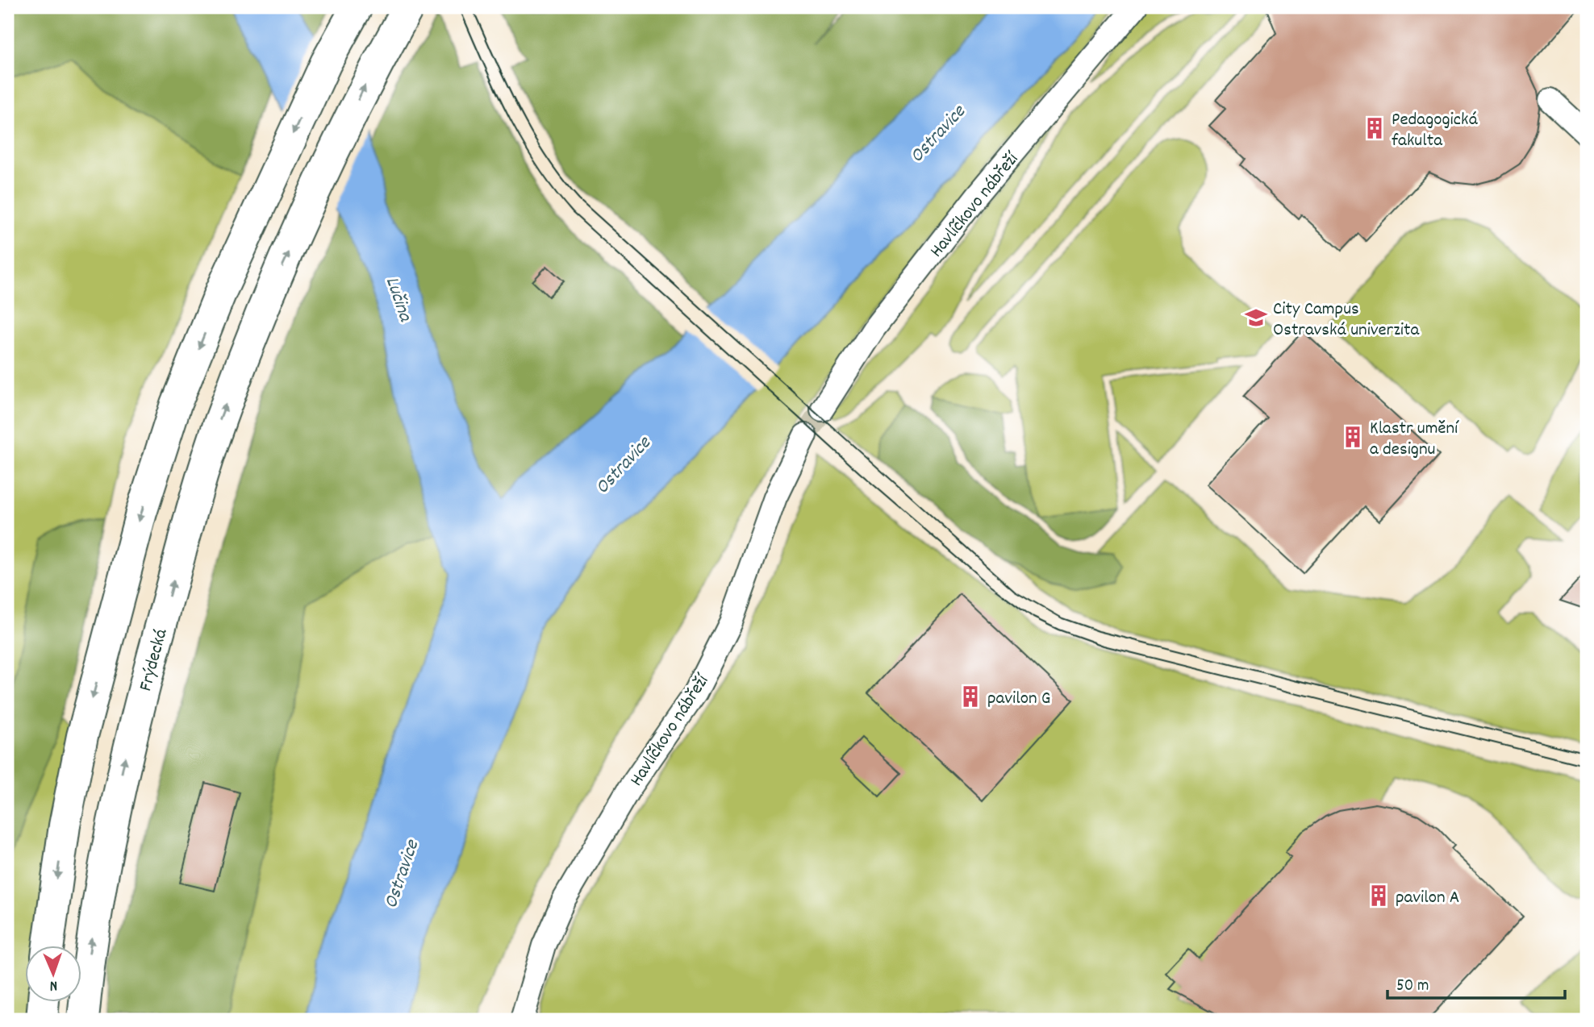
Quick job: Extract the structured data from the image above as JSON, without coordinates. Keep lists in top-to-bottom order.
{
  "streets": {
    "main road": ["Frýdecká"],
    "street": ["Havlíčkovo nábřeží"]
  },
  "water": ["Ostravice", "Lučina"],
  "places": {
    "building": [
      "Pedagogická fakulta",
      "Klastr umění a designu",
      "pavilon G",
      "pavilon A"
    ],
    "school or university": ["City Campus Ostravská univerzita"]
  },
  "scale_bar": "50 m",
  "north": "bottom"
}
